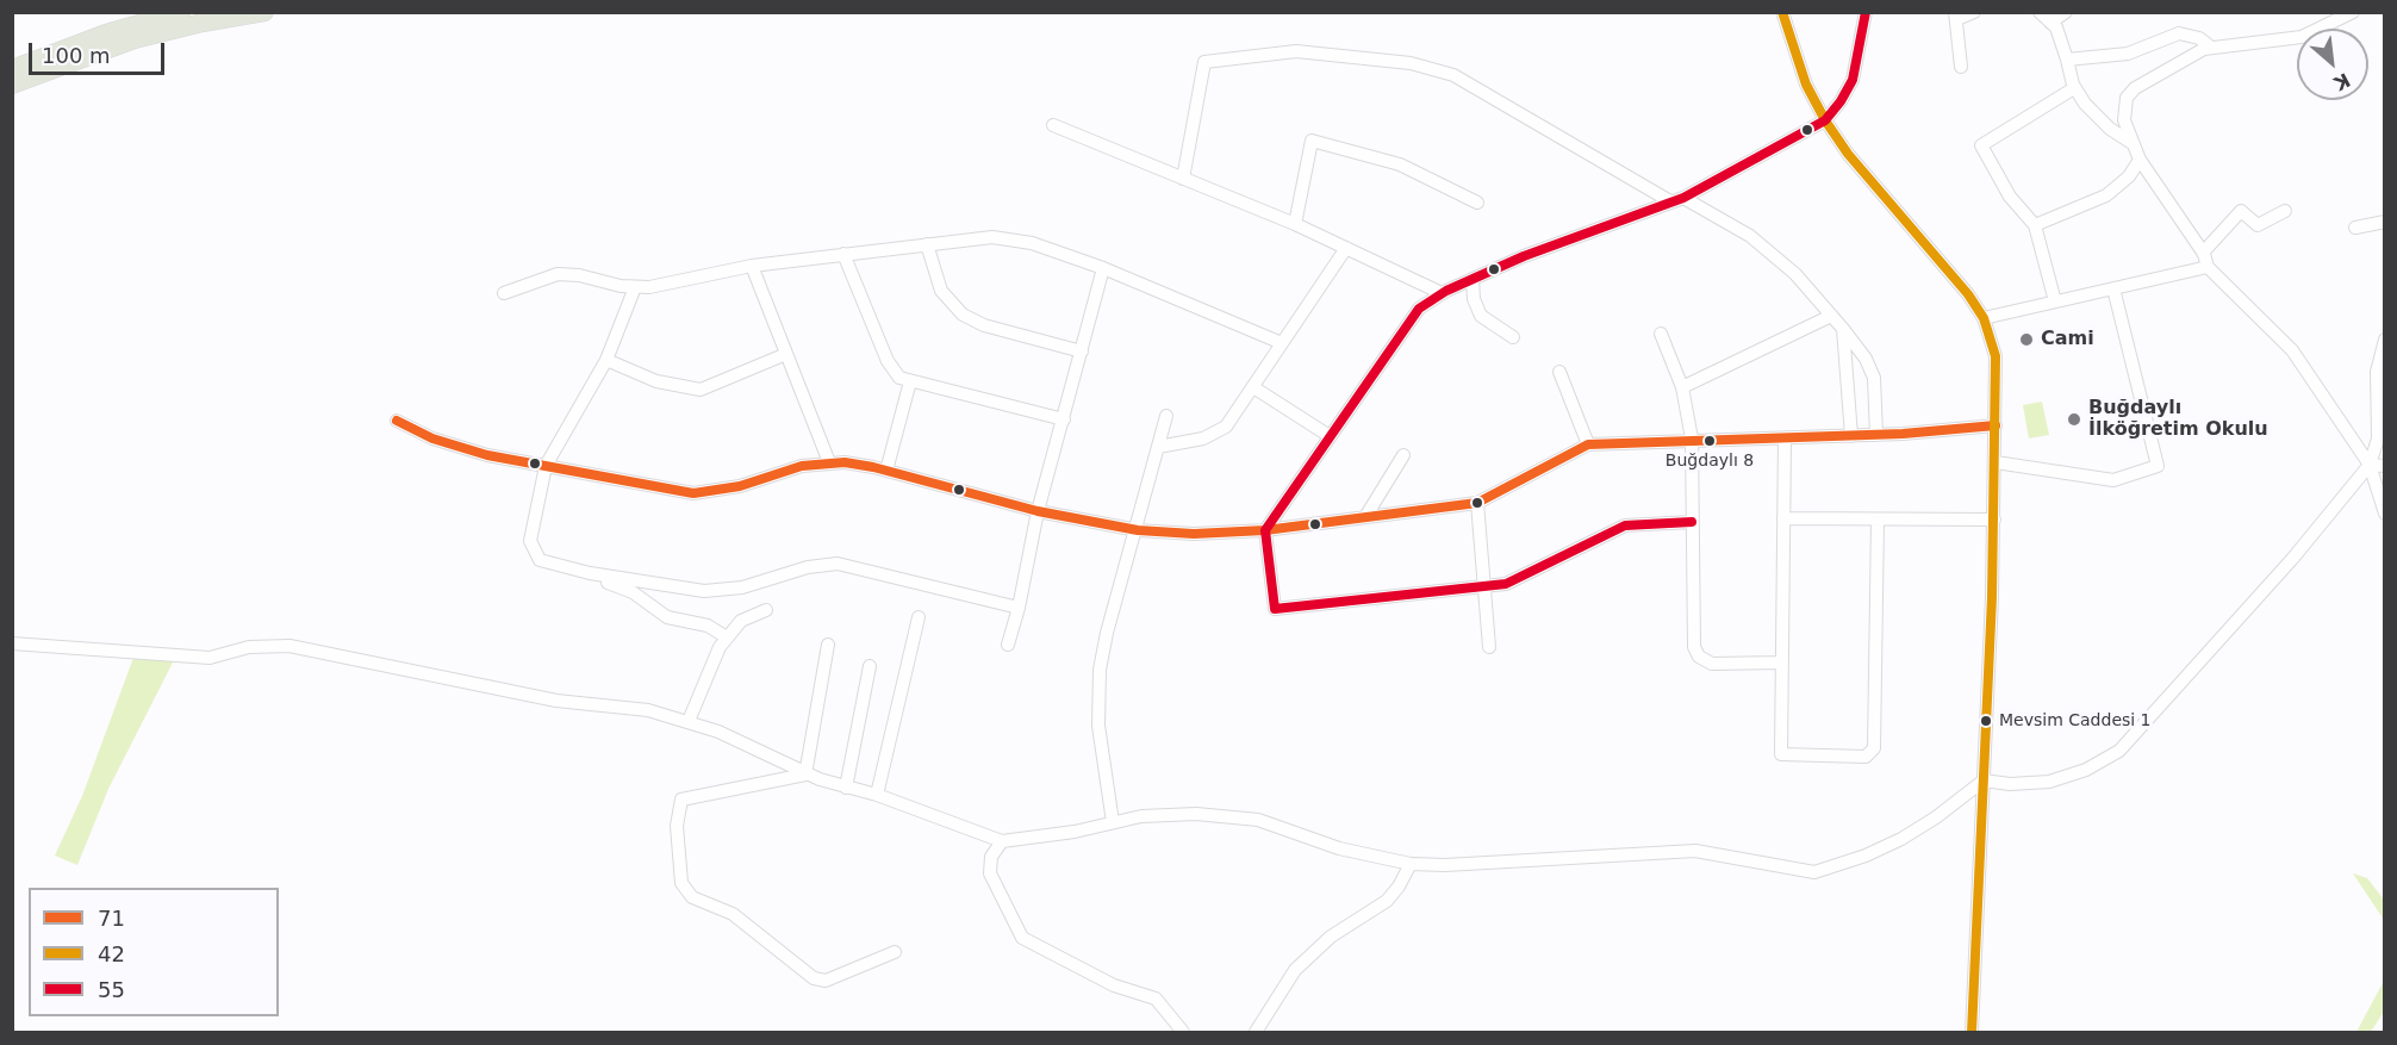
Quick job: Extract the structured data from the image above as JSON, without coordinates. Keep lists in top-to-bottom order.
{
  "places": [
    "Cami",
    "Buğdaylı İlköğretim Okulu",
    "Buğdaylı 8",
    "Mevsim Caddesi 1"
  ],
  "lines": ["transit line 42", "transit line 55", "transit line 71"],
  "legend": ["71", "42", "55"],
  "scale_bar": "100 m",
  "north": "bottom right"
}
